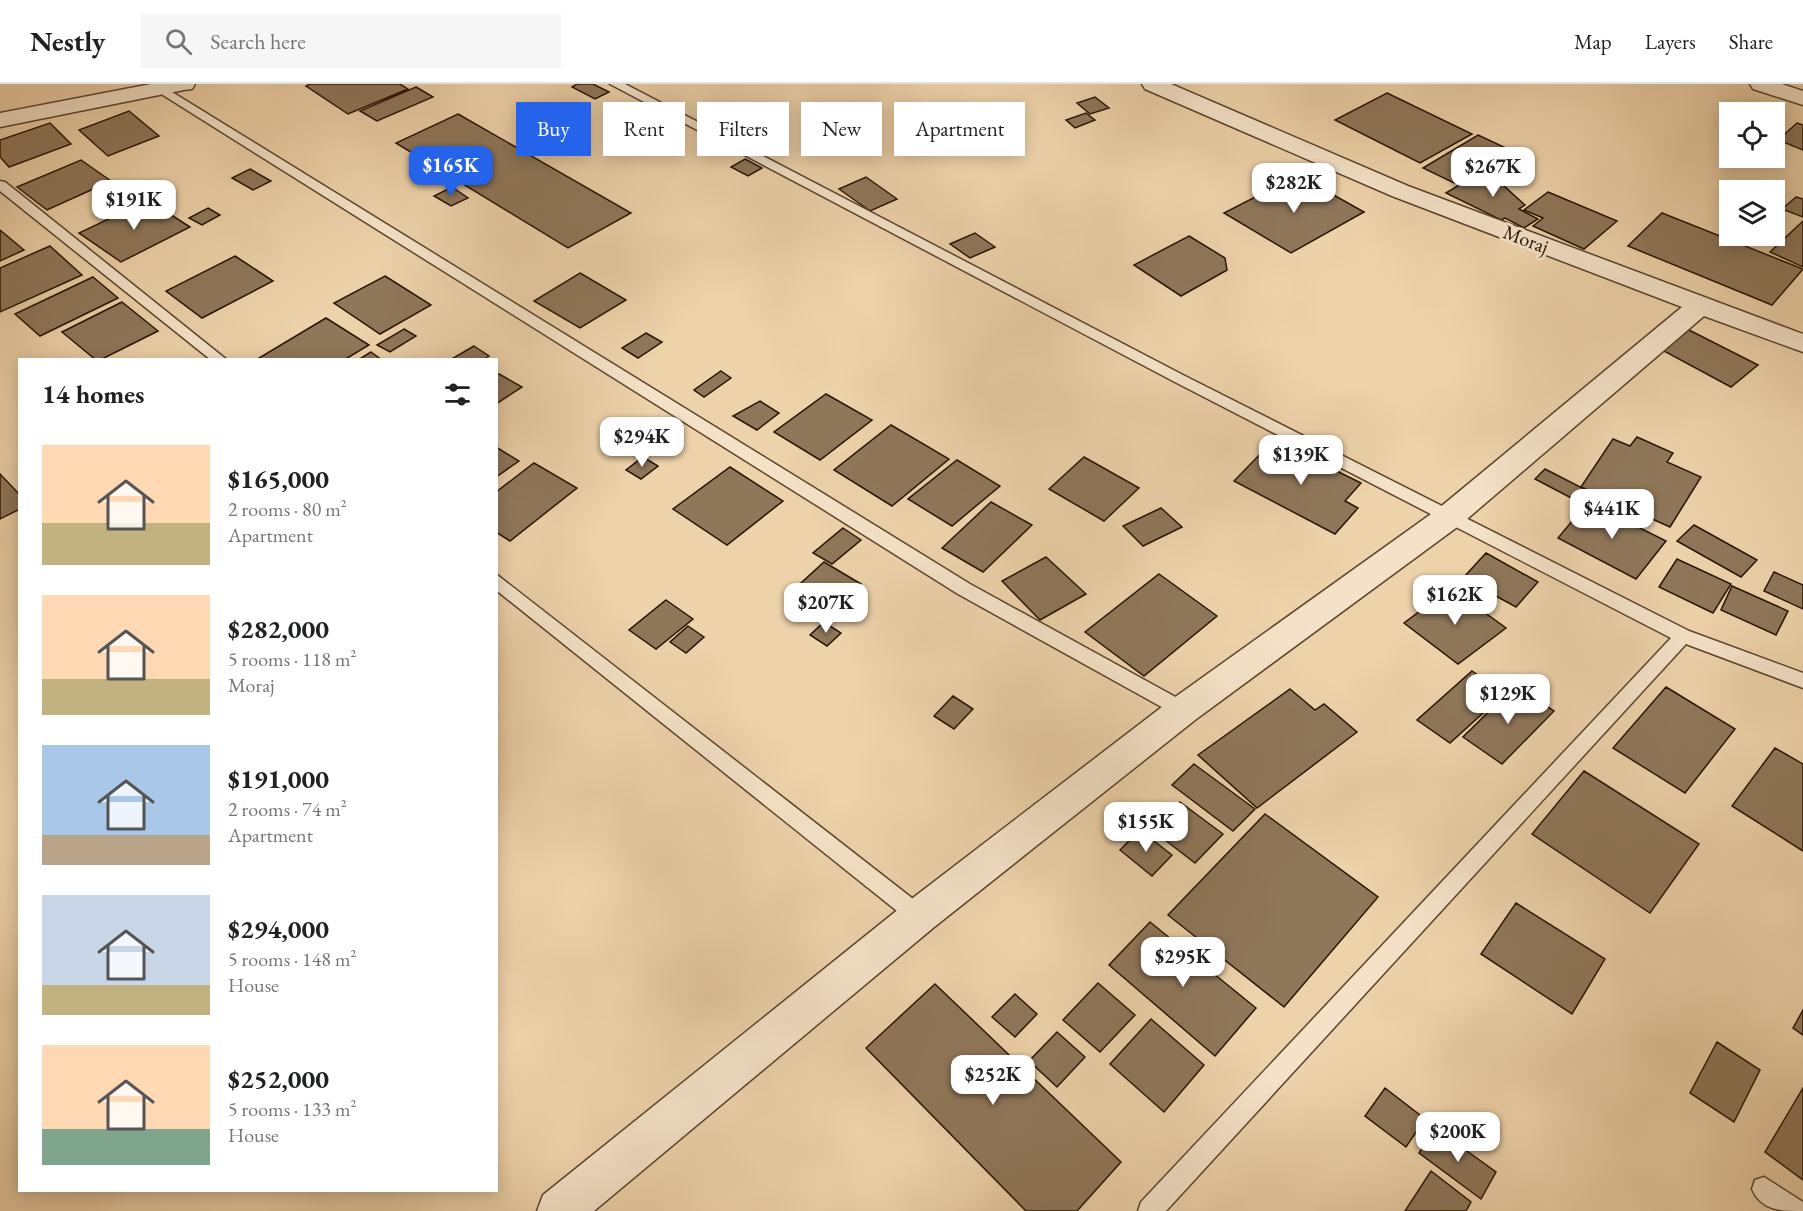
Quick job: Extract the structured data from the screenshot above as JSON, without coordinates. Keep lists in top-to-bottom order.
{
  "streets": {
    "street": ["Moraj"]
  },
  "page": {
    "header": "Nestly",
    "search": "Search here",
    "nav": ["Map", "Layers", "Share"],
    "chip": [
      "Buy",
      "Rent",
      "Filters",
      "New",
      "Apartment"
    ],
    "price": [
      "$165K",
      "$267K",
      "$282K",
      "$191K",
      "$294K",
      "$139K",
      "$441K",
      "$162K",
      "$207K",
      "$129K",
      "$155K",
      "$295K",
      "$252K",
      "$200K"
    ],
    "heading": "14 homes",
    "list": [
      {
        "name": "$165,000",
        "note": "2 rooms · 80 m² · Apartment"
      },
      {
        "name": "$282,000",
        "note": "5 rooms · 118 m² · Moraj"
      },
      {
        "name": "$191,000",
        "note": "2 rooms · 74 m² · Apartment"
      },
      {
        "name": "$294,000",
        "note": "5 rooms · 148 m² · House"
      },
      {
        "name": "$252,000",
        "note": "5 rooms · 133 m² · House"
      }
    ]
  }
}
